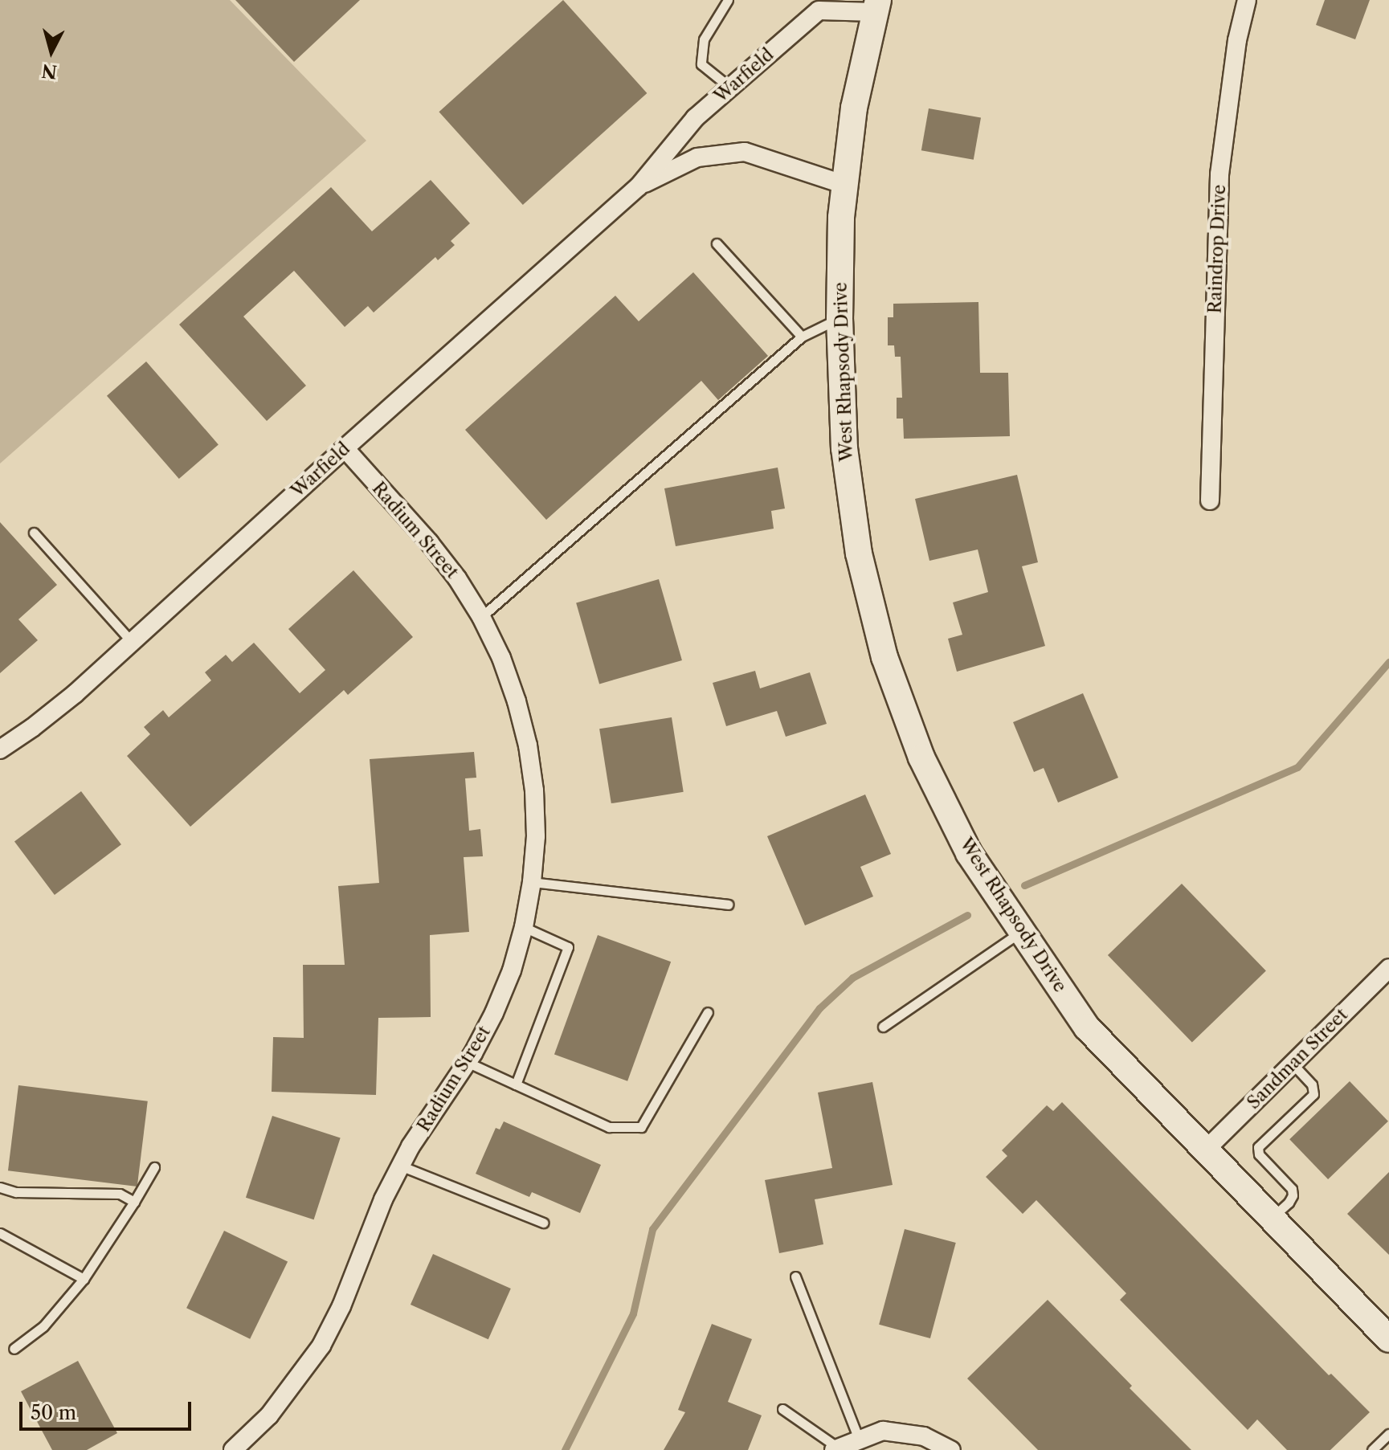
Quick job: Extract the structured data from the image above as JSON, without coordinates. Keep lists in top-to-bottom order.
{
  "streets": {
    "street": [
      "Warfield",
      "Raindrop Drive",
      "West Rhapsody Drive",
      "Radium Street",
      "Sandman Street"
    ]
  },
  "crossings": [
    ["Warfield", "West Rhapsody Drive"],
    ["Warfield", "Radium Street"],
    ["West Rhapsody Drive", "Sandman Street"]
  ],
  "scale_bar": "50 m",
  "north": "bottom"
}
